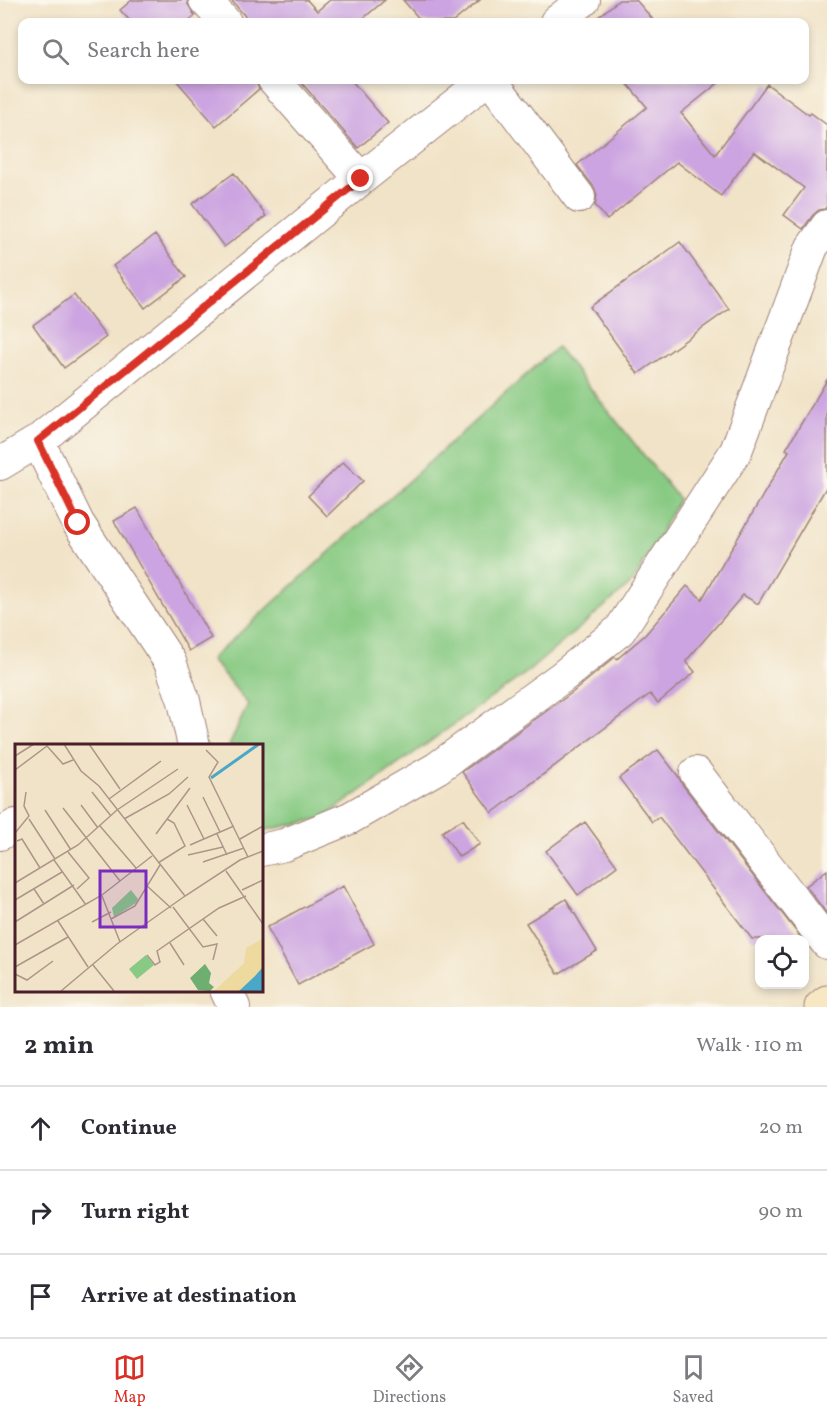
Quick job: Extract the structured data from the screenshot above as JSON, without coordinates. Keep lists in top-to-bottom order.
{
  "page": {
    "search": "Search here",
    "heading": ["2 min", "Walk · 110 m"],
    "list": [
      ["Continue", "20 m"],
      ["Turn right", "90 m"],
      "Arrive at destination"
    ],
    "nav": ["Map", "Directions", "Saved"]
  }
}
